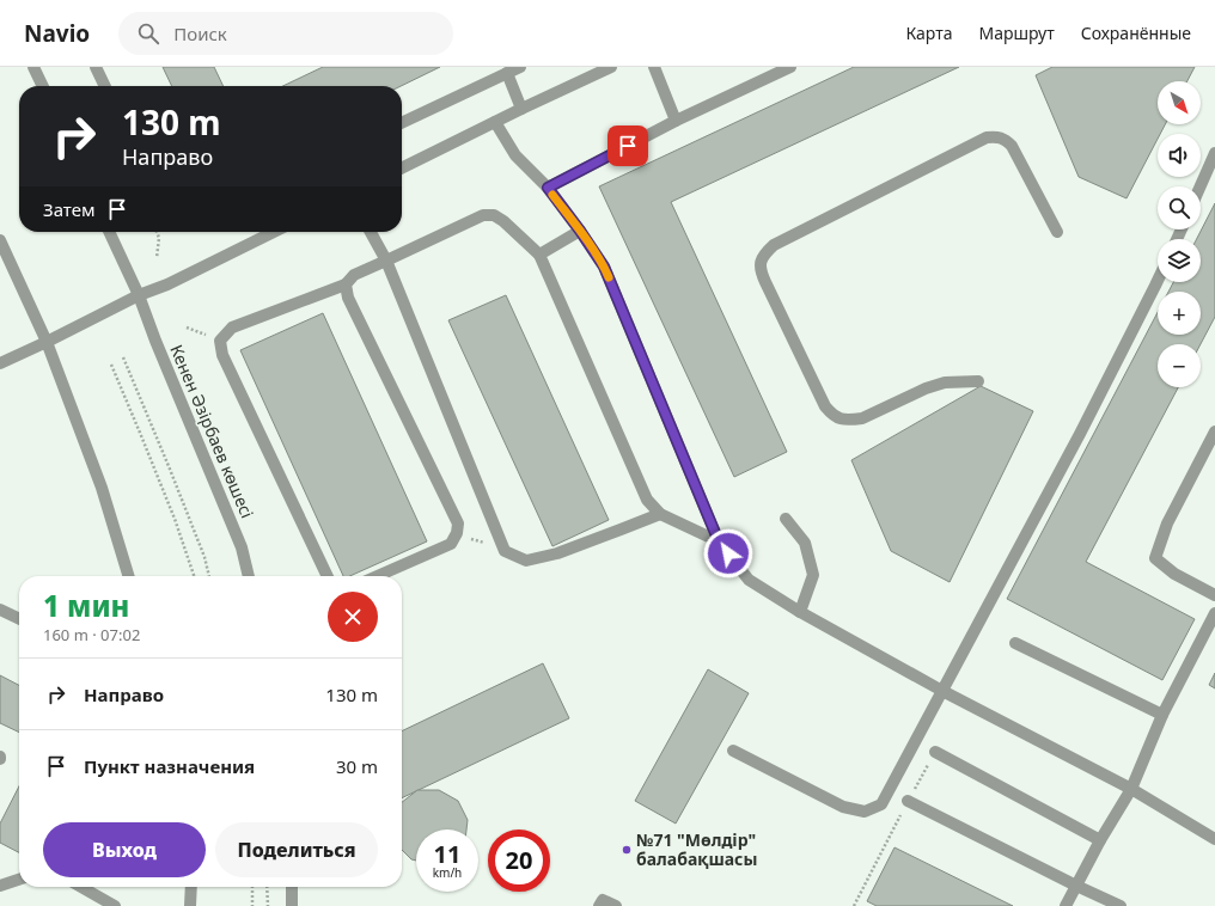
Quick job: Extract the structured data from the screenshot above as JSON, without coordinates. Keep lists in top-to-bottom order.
{
  "streets": {
    "street": ["Кенен Әзірбаев көшесі"]
  },
  "places": ["№71 \"Мөлдір\" балабақшасы"],
  "north": "bottom right",
  "page": {
    "header": "Navio",
    "search": "Поиск",
    "nav": ["Карта", "Маршрут", "Сохранённые"],
    "map_buttons": ["+", "−"],
    "turn": ["130 m", "Направо"],
    "then": "Затем",
    "heading": ["1 мин", "160 m · 07:02"],
    "list": [
      {
        "name": "Направо",
        "value": "130 m"
      },
      {
        "name": "Пункт назначения",
        "value": "30 m"
      }
    ],
    "buttons": ["Выход", "Поделиться"],
    "speed": "11 km/h",
    "limit": "20"
  }
}
